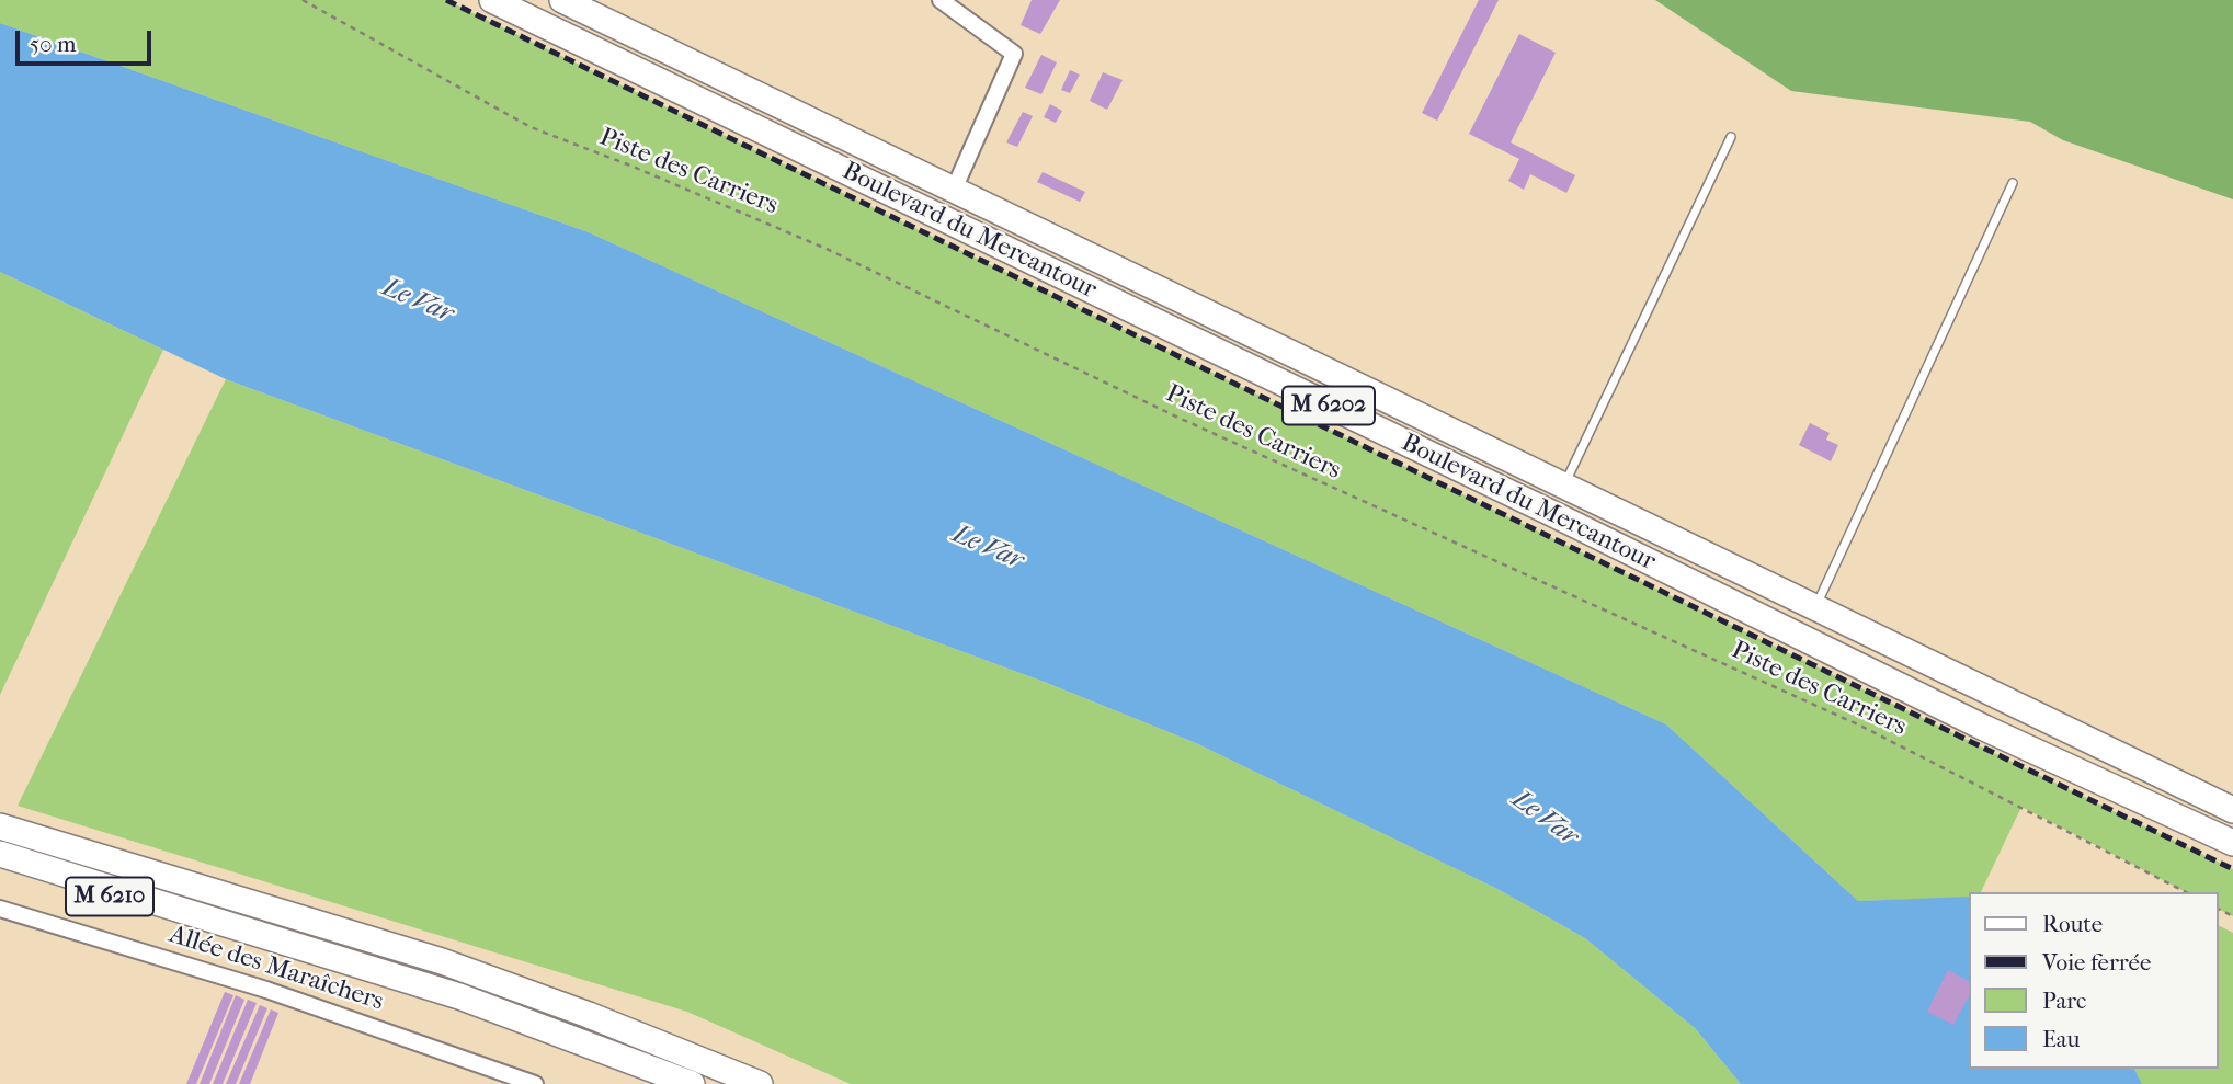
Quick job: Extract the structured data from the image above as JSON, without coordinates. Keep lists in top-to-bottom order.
{
  "streets": {
    "main road": ["Boulevard du Mercantour", "M 6202", "M 6210"],
    "street": ["Allée des Maraîchers"],
    "path": ["Piste des Carriers"]
  },
  "water": ["Le Var"],
  "legend": [
    "Route",
    "Voie ferrée",
    "Parc",
    "Eau"
  ],
  "scale_bar": "50 m"
}
